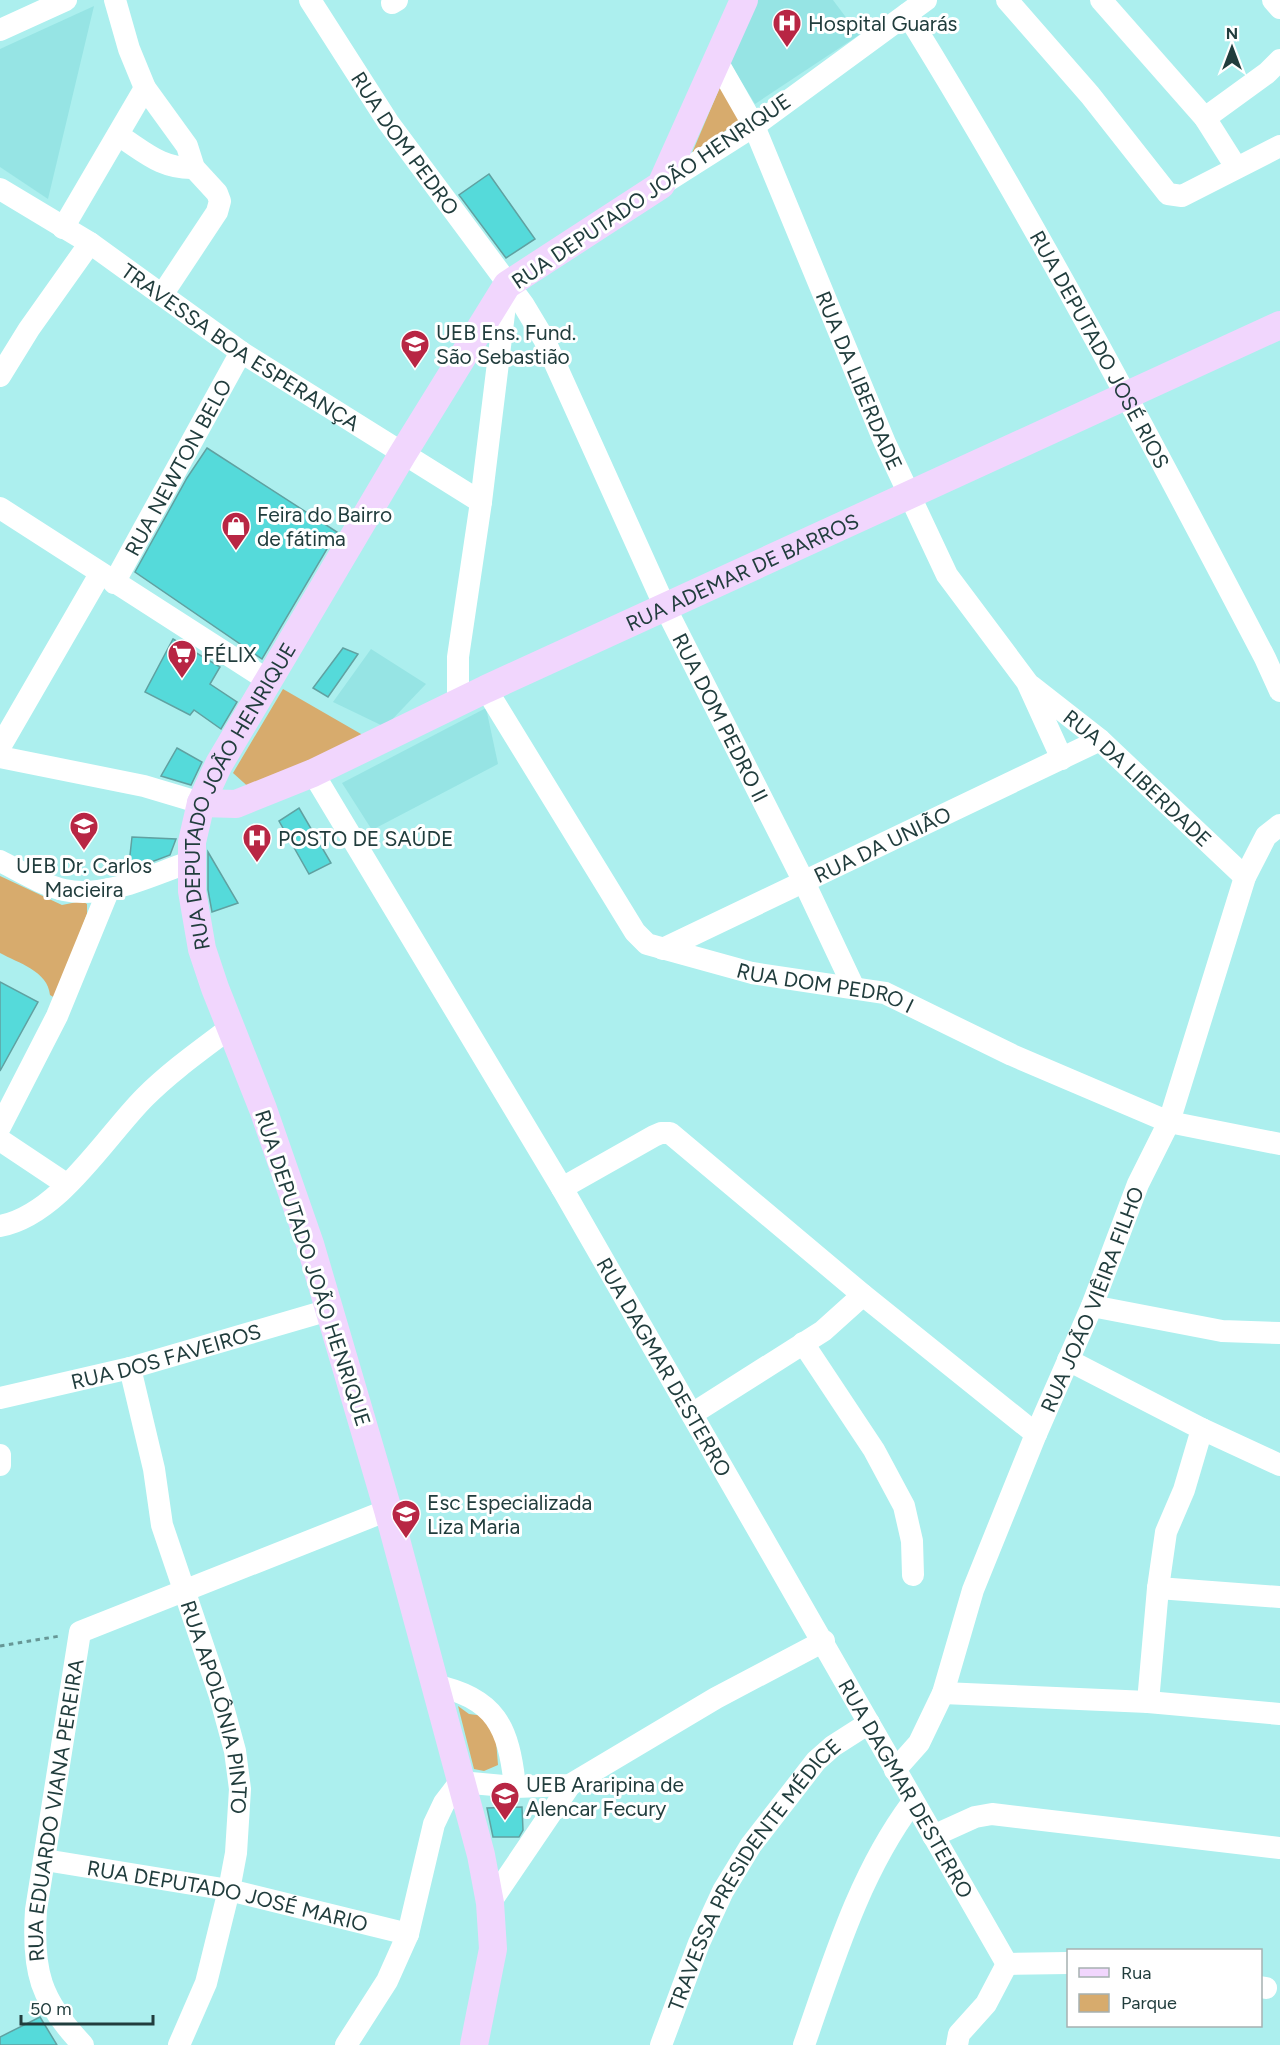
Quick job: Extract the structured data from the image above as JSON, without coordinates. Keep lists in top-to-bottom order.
{
  "streets": {
    "main road": ["RUA DEPUTADO JOÃO HENRIQUE", "RUA ADEMAR DE BARROS"],
    "street": [
      "RUA DOM PEDRO",
      "TRAVESSA BOA ESPERANÇA",
      "RUA DEPUTADO JOSÉ RIOS",
      "RUA DA LIBERDADE",
      "RUA NEWTON BELO",
      "RUA DOM PEDRO II",
      "RUA DA UNIÃO",
      "RUA DOM PEDRO I",
      "RUA JOÃO VIÊIRA FILHO",
      "RUA DOS FAVEIROS",
      "RUA DAGMAR DESTERRO",
      "RUA APOLÔNIA PINTO",
      "RUA EDUARDO VIANA PEREIRA",
      "TRAVESSA PRESIDENTE MÉDICE",
      "RUA DEPUTADO JOSÉ MARIO"
    ]
  },
  "crossings": [
    ["RUA DOM PEDRO", "RUA DEPUTADO JOÃO HENRIQUE"],
    ["RUA DOM PEDRO", "RUA DOM PEDRO II"],
    ["RUA DEPUTADO JOÃO HENRIQUE", "TRAVESSA BOA ESPERANÇA"],
    ["RUA DEPUTADO JOÃO HENRIQUE", "RUA DEPUTADO JOSÉ RIOS"],
    ["RUA DEPUTADO JOÃO HENRIQUE", "RUA DA LIBERDADE"],
    ["RUA DEPUTADO JOÃO HENRIQUE", "RUA ADEMAR DE BARROS"],
    ["RUA DEPUTADO JOÃO HENRIQUE", "RUA DOM PEDRO II"],
    ["RUA DEPUTADO JOÃO HENRIQUE", "RUA DOS FAVEIROS"],
    ["TRAVESSA BOA ESPERANÇA", "RUA NEWTON BELO"],
    ["RUA DEPUTADO JOSÉ RIOS", "RUA ADEMAR DE BARROS"],
    ["RUA DA LIBERDADE", "RUA ADEMAR DE BARROS"],
    ["RUA DA LIBERDADE", "RUA DA UNIÃO"],
    ["RUA DA LIBERDADE", "RUA JOÃO VIÊIRA FILHO"],
    ["RUA ADEMAR DE BARROS", "RUA DOM PEDRO II"],
    ["RUA ADEMAR DE BARROS", "RUA DOM PEDRO I"],
    ["RUA ADEMAR DE BARROS", "RUA DAGMAR DESTERRO"],
    ["RUA DOM PEDRO II", "RUA DA UNIÃO"],
    ["RUA DOM PEDRO II", "RUA DOM PEDRO I"],
    ["RUA DA UNIÃO", "RUA DOM PEDRO I"],
    ["RUA DOM PEDRO I", "RUA JOÃO VIÊIRA FILHO"],
    ["RUA JOÃO VIÊIRA FILHO", "RUA DAGMAR DESTERRO"],
    ["RUA DOS FAVEIROS", "RUA APOLÔNIA PINTO"],
    ["RUA DAGMAR DESTERRO", "TRAVESSA PRESIDENTE MÉDICE"],
    ["RUA APOLÔNIA PINTO", "RUA DEPUTADO JOSÉ MARIO"],
    ["RUA EDUARDO VIANA PEREIRA", "RUA DEPUTADO JOSÉ MARIO"]
  ],
  "places": {
    "hospital": ["Hospital Guarás", "POSTO DE SAÚDE"],
    "school or university": [
      "UEB Ens. Fund. São Sebastião",
      "UEB Dr. Carlos Macieira",
      "Esc Especializada Liza Maria",
      "UEB Araripina de Alencar Fecury"
    ],
    "shop": ["Feira do Bairro de fátima"],
    "supermarket": ["FÉLIX"]
  },
  "legend": ["Rua", "Parque"],
  "scale_bar": "50 m",
  "north": "top"
}
